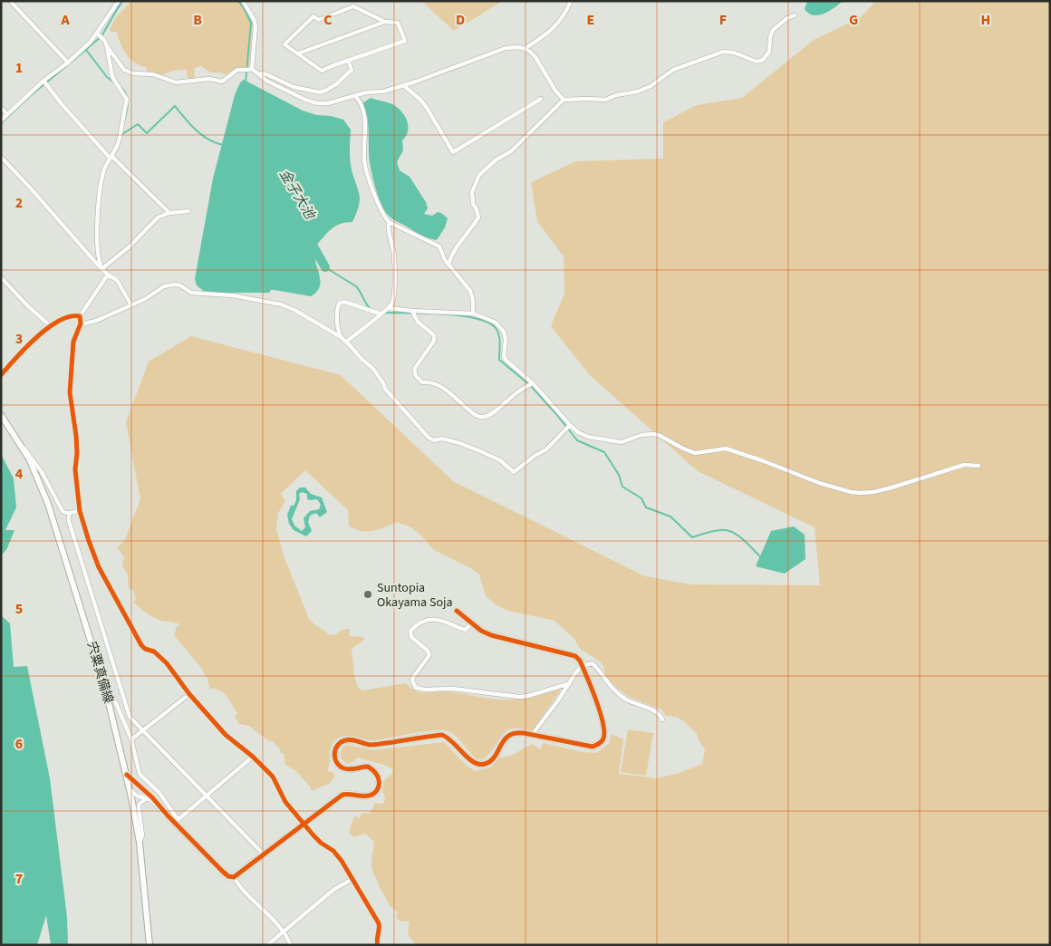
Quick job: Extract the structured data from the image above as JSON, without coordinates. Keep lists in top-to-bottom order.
{
  "streets": {
    "street": ["宍粟真備線"]
  },
  "water": ["金子大池"],
  "places": ["Suntopia Okayama Soja"],
  "grid": {
    "columns": [
      "A",
      "B",
      "C",
      "D",
      "E",
      "F",
      "G",
      "H"
    ],
    "rows": [
      "1",
      "2",
      "3",
      "4",
      "5",
      "6",
      "7"
    ]
  }
}
